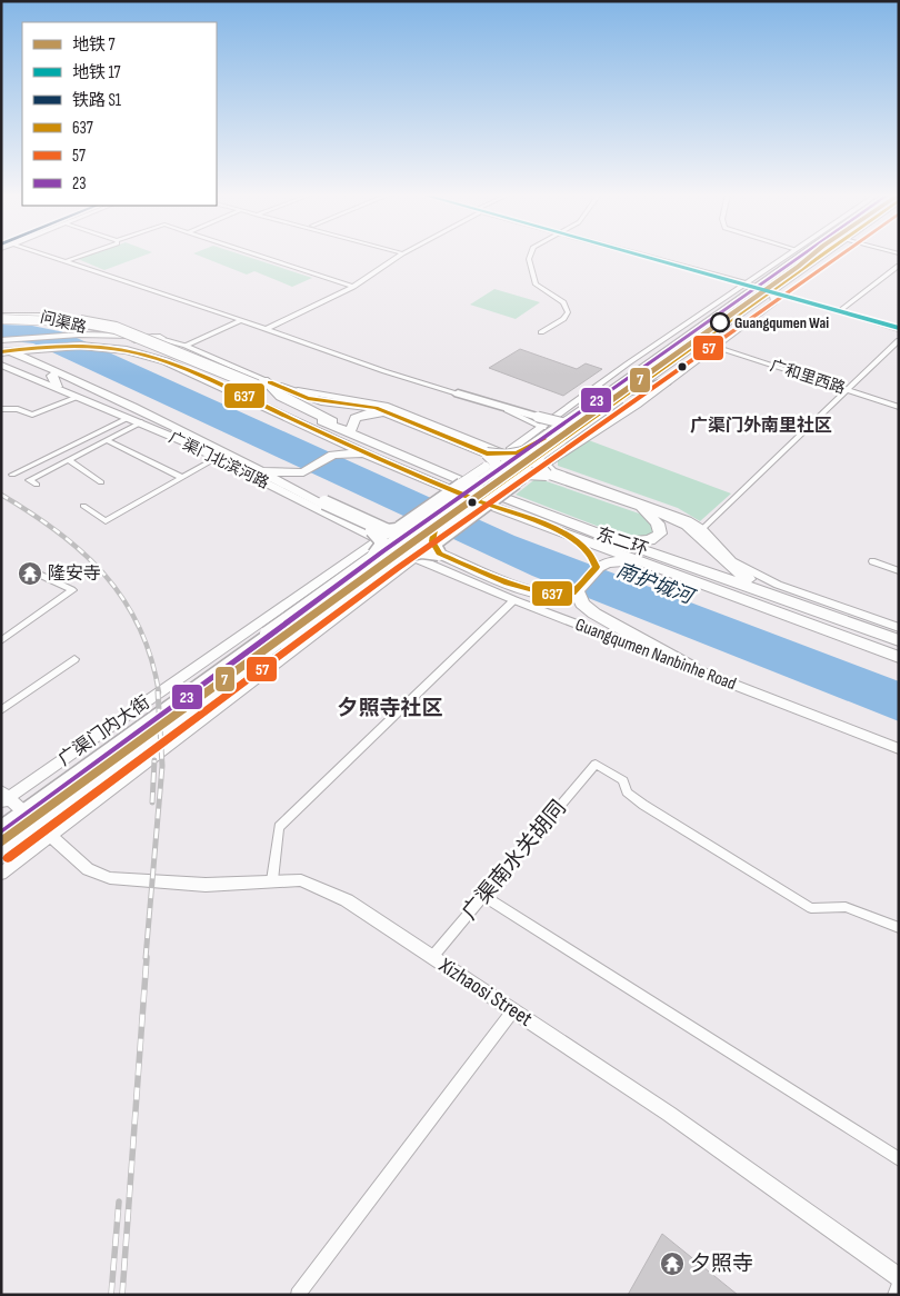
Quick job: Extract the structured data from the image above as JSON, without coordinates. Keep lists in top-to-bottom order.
{
  "streets": {
    "highway": ["东二环"],
    "street": [
      "问渠路",
      "广和里西路",
      "广渠门北滨河路",
      "Guangqumen Nanbinhe Road",
      "广渠门内大街",
      "广渠南水关胡同",
      "Xizhaosi Street"
    ]
  },
  "crossings": [
    ["广渠门北滨河路", "Guangqumen Nanbinhe Road"],
    ["广渠门北滨河路", "广渠门内大街"],
    ["广渠门内大街", "Xizhaosi Street"],
    ["广渠南水关胡同", "Xizhaosi Street"]
  ],
  "districts": ["广渠门外南里社区", "夕照寺社区"],
  "water": ["南护城河"],
  "places": {
    "other": ["Guangqumen Wai"],
    "temple": ["隆安寺", "夕照寺"]
  },
  "lines": [
    "metro line 7",
    "metro line 17",
    "transit line 637",
    "transit line 57",
    "transit line 23"
  ],
  "legend": [
    "地铁 7",
    "地铁 17",
    "铁路 S1",
    "637",
    "57",
    "23"
  ]
}
